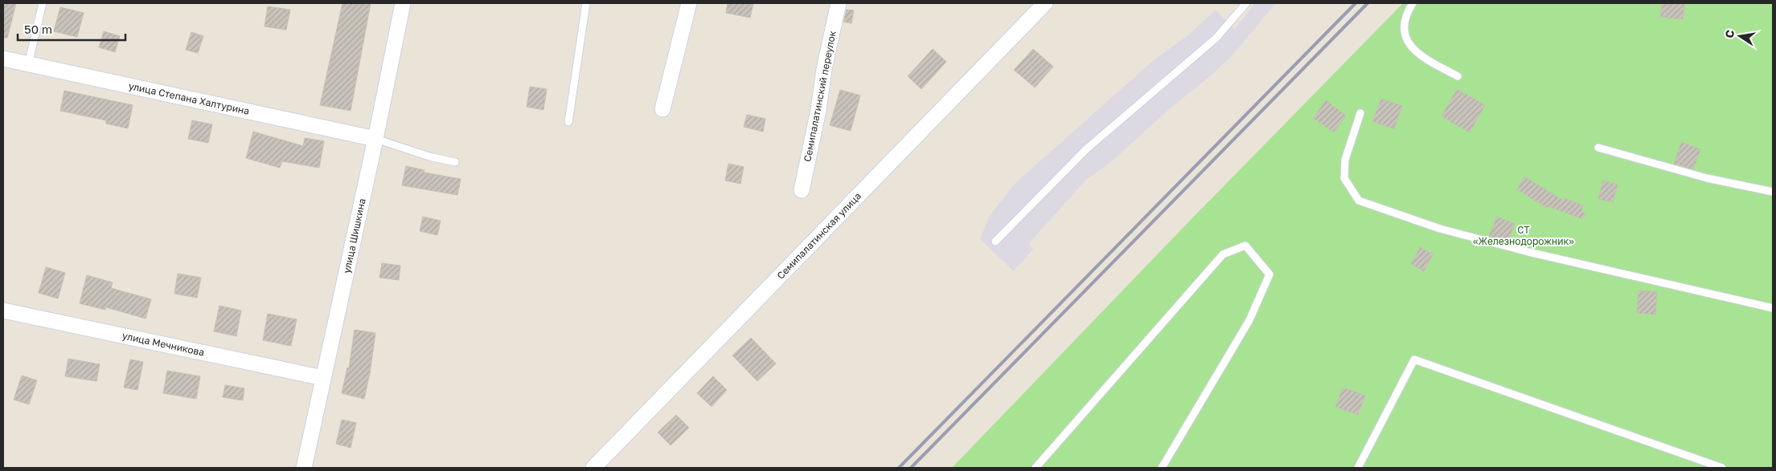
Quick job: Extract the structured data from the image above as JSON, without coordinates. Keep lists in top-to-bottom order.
{
  "streets": {
    "street": [
      "Семипалатинский переулок",
      "улица Степана Халтурина",
      "улица Шишкина",
      "Семипалатинская улица",
      "улица Мечникова"
    ]
  },
  "crossings": [
    ["улица Степана Халтурина", "улица Шишкина"],
    ["улица Шишкина", "улица Мечникова"]
  ],
  "parks": ["СТ «Железнодорожник»"],
  "scale_bar": "50 m",
  "north": "left"
}
